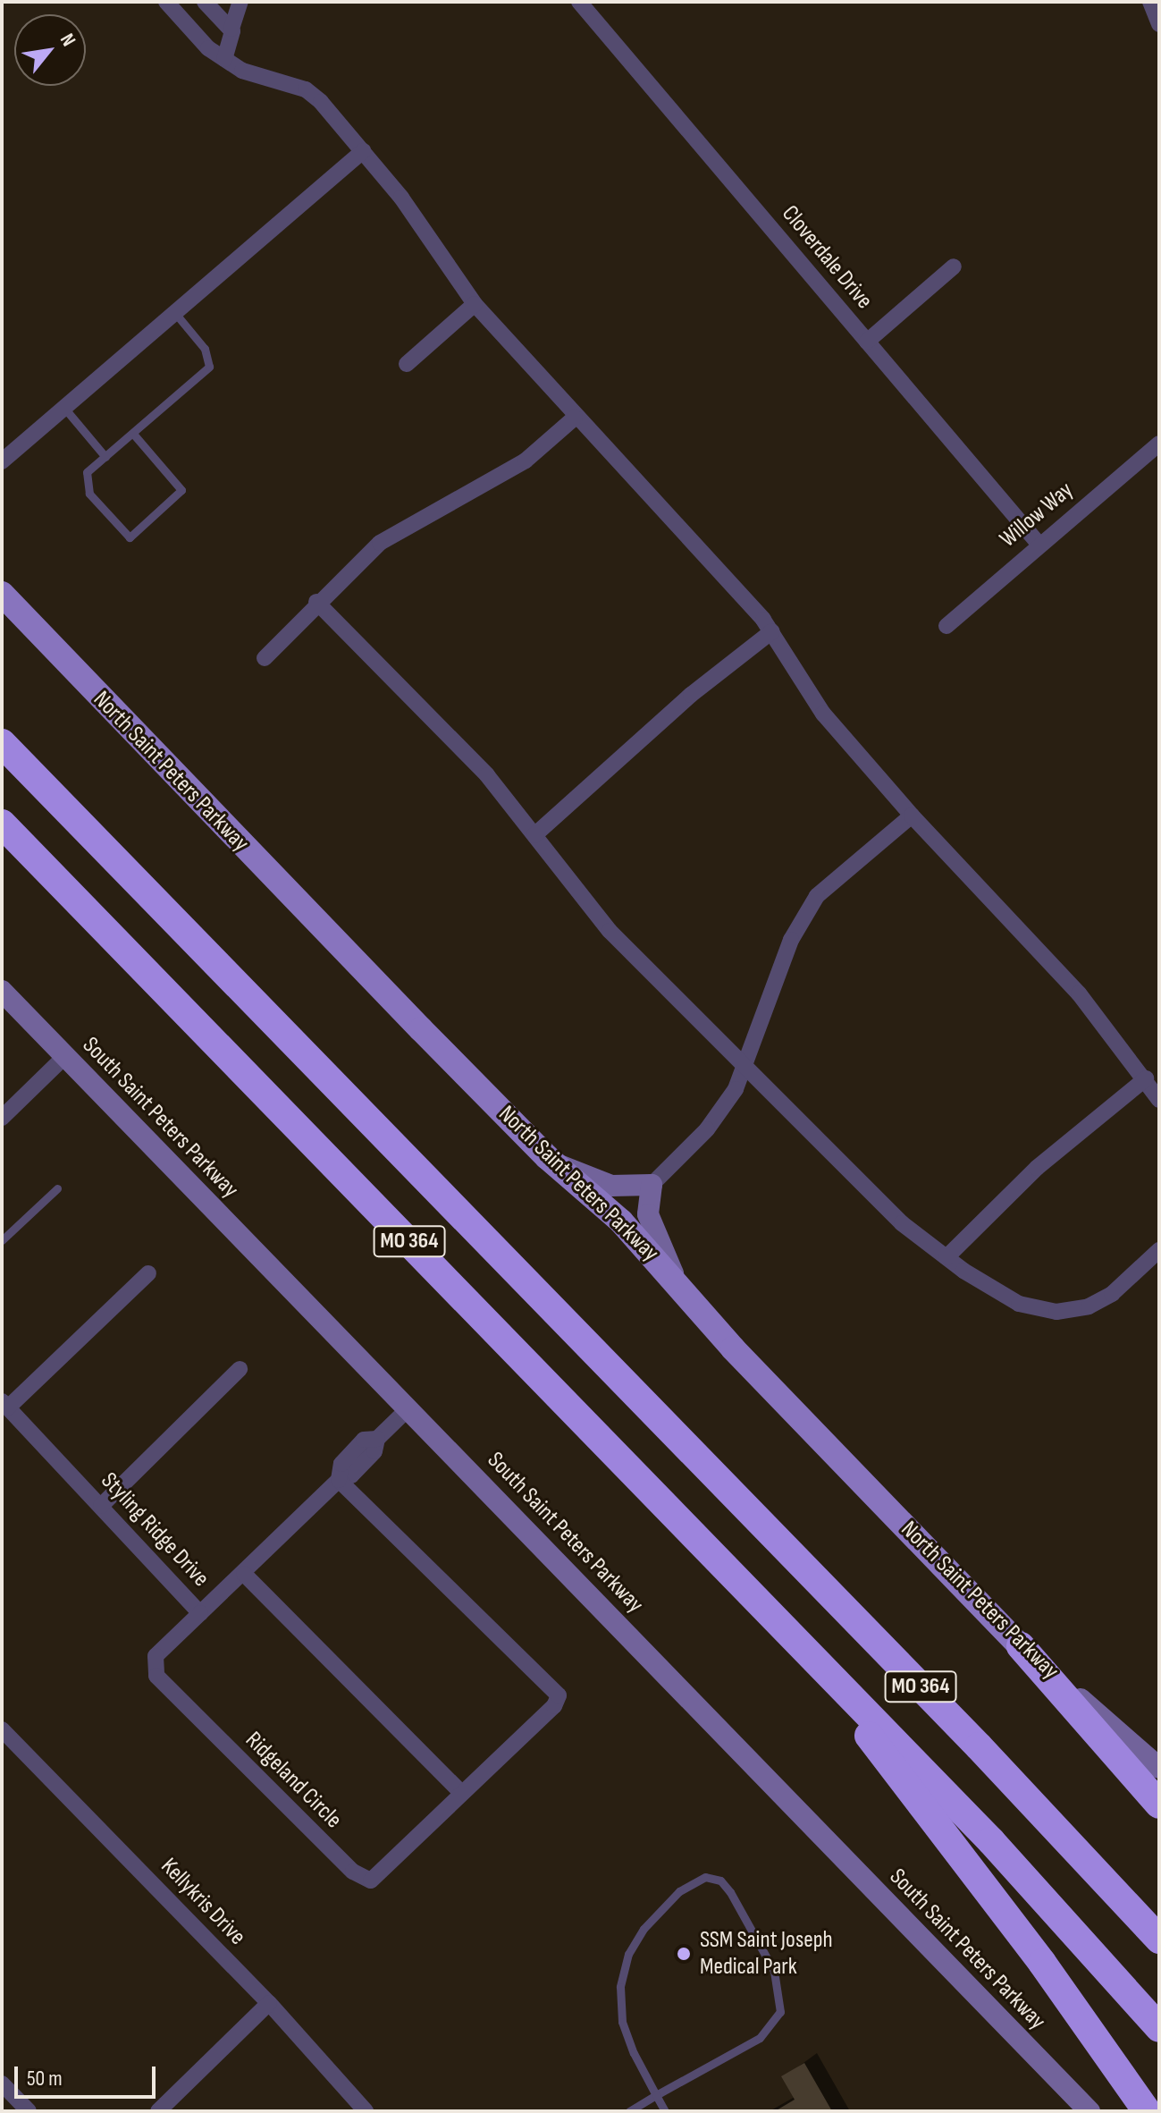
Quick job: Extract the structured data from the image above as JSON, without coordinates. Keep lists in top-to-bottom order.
{
  "streets": {
    "highway": ["MO 364"],
    "main road": ["North Saint Peters Parkway", "South Saint Peters Parkway"],
    "street": [
      "Cloverdale Drive",
      "Willow Way",
      "Styling Ridge Drive",
      "Ridgeland Circle",
      "Kellykris Drive"
    ]
  },
  "crossings": [
    ["Cloverdale Drive", "Willow Way"],
    ["South Saint Peters Parkway", "Styling Ridge Drive"],
    ["Styling Ridge Drive", "Ridgeland Circle"]
  ],
  "places": ["SSM Saint Joseph Medical Park"],
  "scale_bar": "50 m",
  "north": "top right"
}
